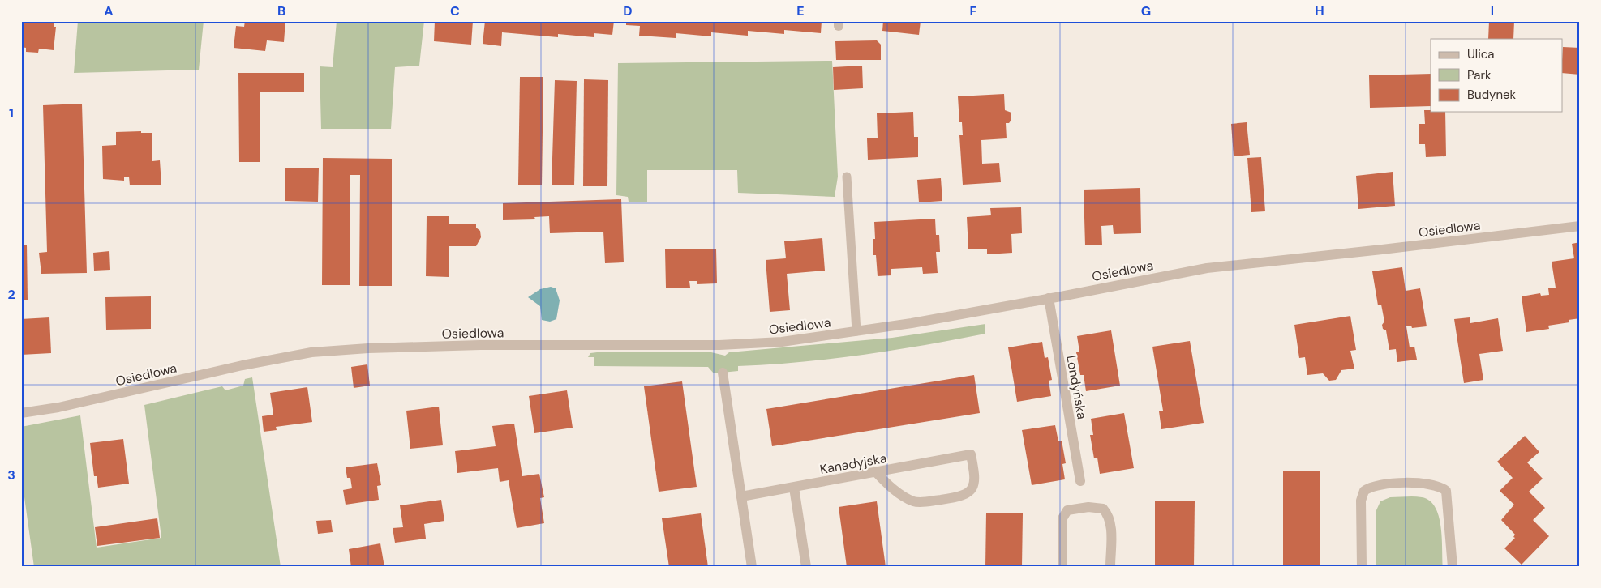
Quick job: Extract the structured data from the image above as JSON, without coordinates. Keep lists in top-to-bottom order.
{
  "streets": {
    "street": ["Osiedlowa", "Londyńska", "Kanadyjska"]
  },
  "crossings": [
    ["Osiedlowa", "Londyńska"]
  ],
  "legend": ["Ulica", "Park", "Budynek"],
  "grid": {
    "columns": [
      "A",
      "B",
      "C",
      "D",
      "E",
      "F",
      "G",
      "H",
      "I"
    ],
    "rows": ["1", "2", "3"]
  }
}
